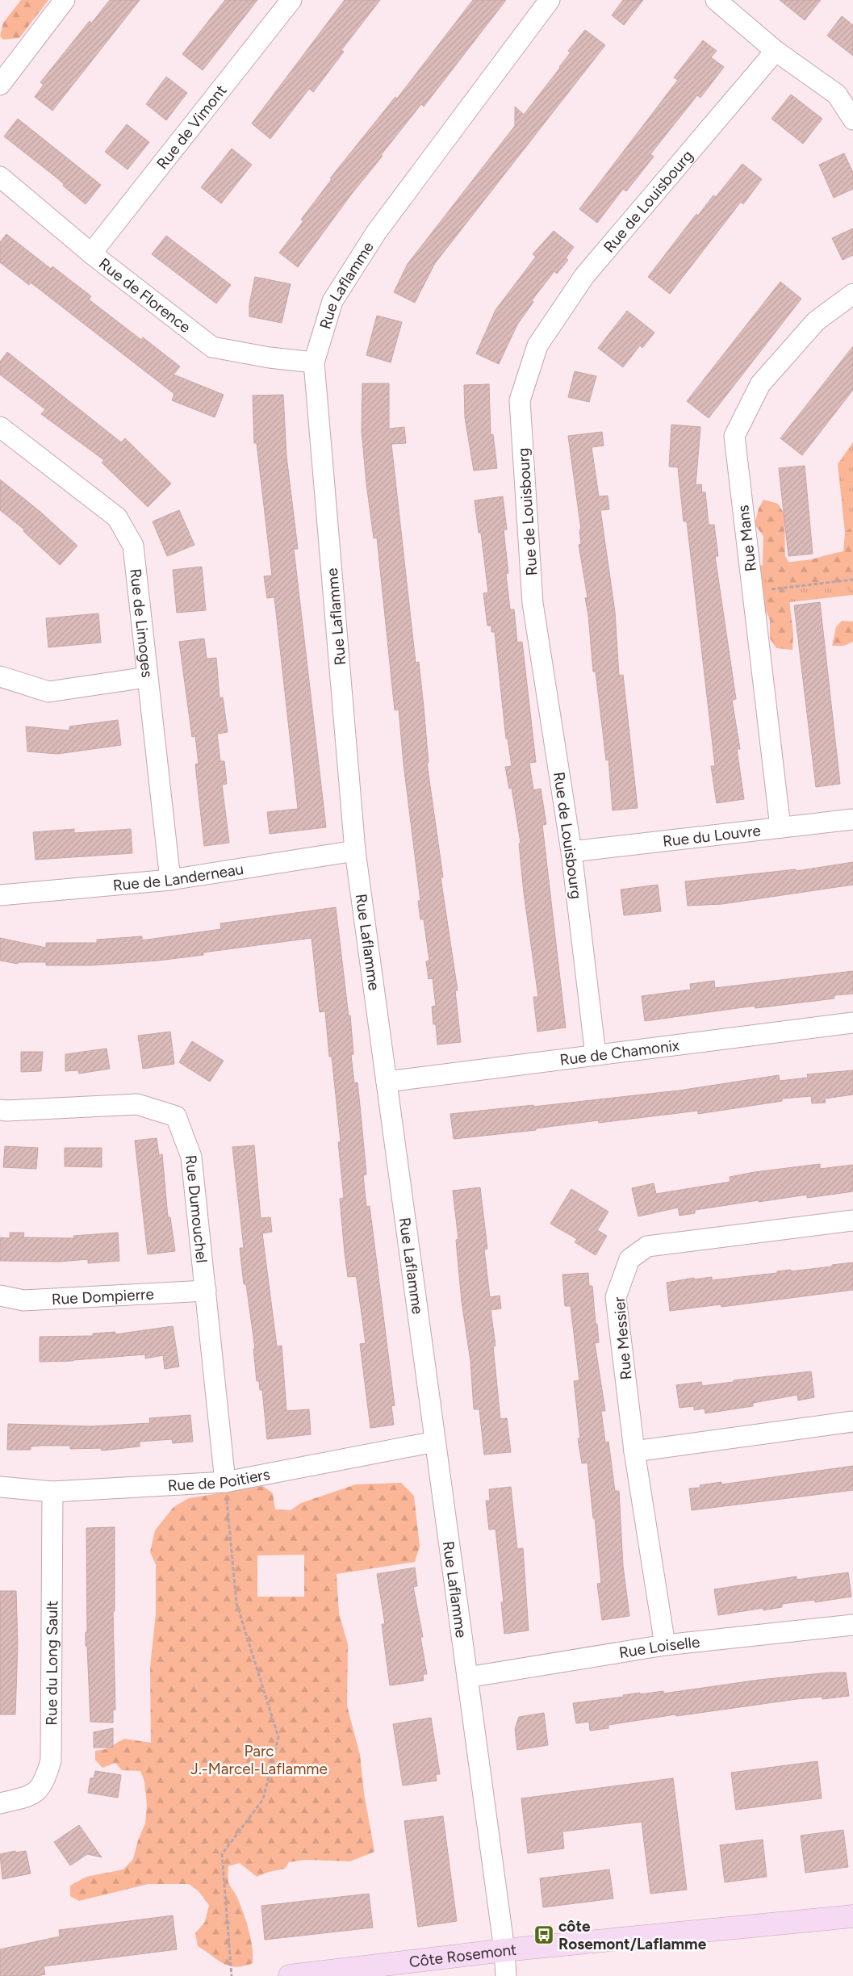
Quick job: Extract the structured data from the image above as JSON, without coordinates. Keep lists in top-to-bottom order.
{
  "streets": {
    "street": [
      "Rue de Vimont",
      "Rue de Louisbourg",
      "Rue Laflamme",
      "Rue de Florence",
      "Rue Mans",
      "Rue de Limoges",
      "Rue du Louvre",
      "Rue de Landerneau",
      "Rue de Chamonix",
      "Rue Dumouchel",
      "Rue Dompierre",
      "Rue Messier",
      "Rue de Poitiers",
      "Rue Loiselle",
      "Rue du Long Sault",
      "Côte Rosemont"
    ]
  },
  "crossings": [
    ["Rue de Vimont", "Rue de Florence"],
    ["Rue de Louisbourg", "Rue du Louvre"],
    ["Rue de Louisbourg", "Rue de Chamonix"],
    ["Rue Laflamme", "Rue de Florence"],
    ["Rue Laflamme", "Rue de Landerneau"],
    ["Rue Laflamme", "Rue de Chamonix"],
    ["Rue Laflamme", "Rue de Poitiers"],
    ["Rue Laflamme", "Rue Loiselle"],
    ["Rue Laflamme", "Côte Rosemont"],
    ["Rue Mans", "Rue du Louvre"],
    ["Rue de Limoges", "Rue de Landerneau"],
    ["Rue Dumouchel", "Rue Dompierre"],
    ["Rue Dumouchel", "Rue de Poitiers"],
    ["Rue Messier", "Rue Loiselle"],
    ["Rue de Poitiers", "Rue du Long Sault"]
  ],
  "parks": ["Parc J.-Marcel-Laflamme"],
  "places": {
    "bus stop": ["côte Rosemont/Laflamme"]
  }
}
